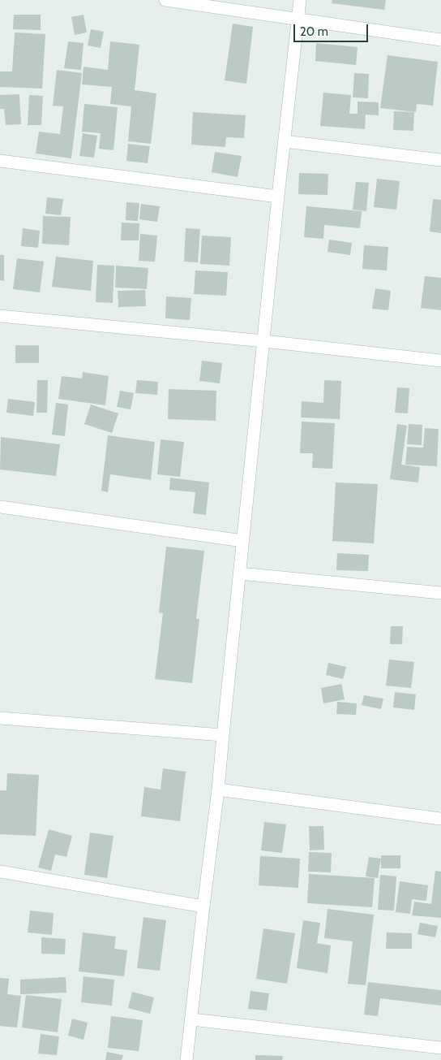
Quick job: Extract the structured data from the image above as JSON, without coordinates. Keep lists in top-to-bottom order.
{
  "scale_bar": "20 m"
}
